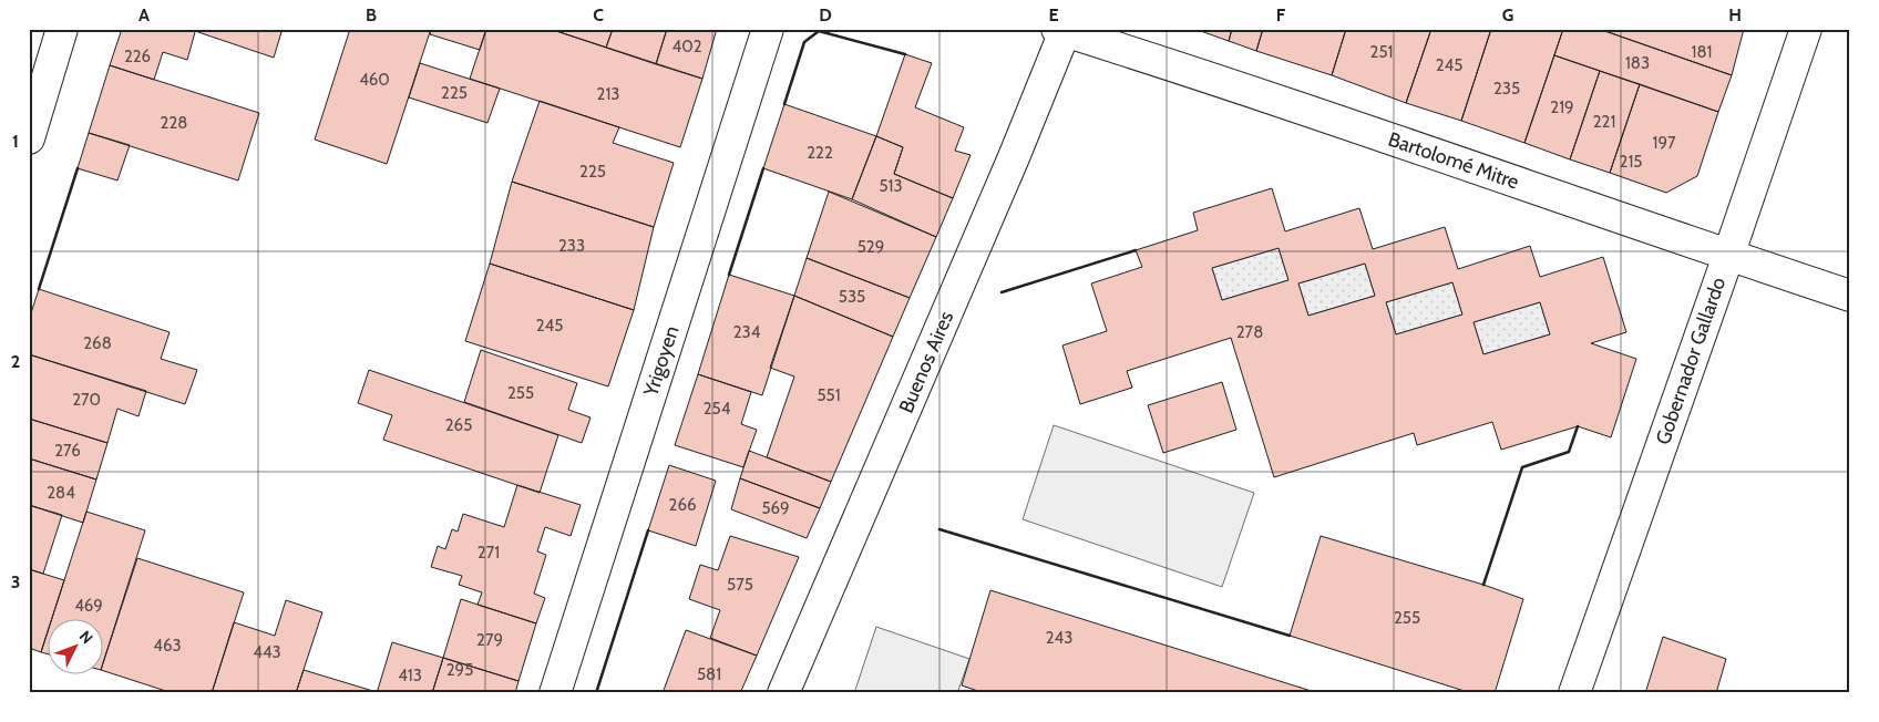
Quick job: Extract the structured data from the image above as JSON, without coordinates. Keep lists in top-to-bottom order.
{
  "streets": {
    "street": [
      "Bartolomé Mitre",
      "Yrigoyen",
      "Gobernador Gallardo",
      "Buenos Aires"
    ]
  },
  "crossings": [
    ["Bartolomé Mitre", "Gobernador Gallardo"],
    ["Bartolomé Mitre", "Buenos Aires"]
  ],
  "house_numbers": [
    "402",
    "251",
    "181",
    "226",
    "183",
    "245",
    "460",
    "235",
    "225",
    "213",
    "219",
    "221",
    "228",
    "197",
    "222",
    "215",
    "225",
    "513",
    "233",
    "529",
    "535",
    "245",
    "234",
    "278",
    "268",
    "255",
    "551",
    "270",
    "254",
    "265",
    "276",
    "284",
    "266",
    "569",
    "271",
    "575",
    "469",
    "255",
    "243",
    "279",
    "463",
    "443",
    "295",
    "581",
    "413"
  ],
  "north": "top right",
  "grid": {
    "columns": [
      "A",
      "B",
      "C",
      "D",
      "E",
      "F",
      "G",
      "H"
    ],
    "rows": ["1", "2", "3"]
  }
}
